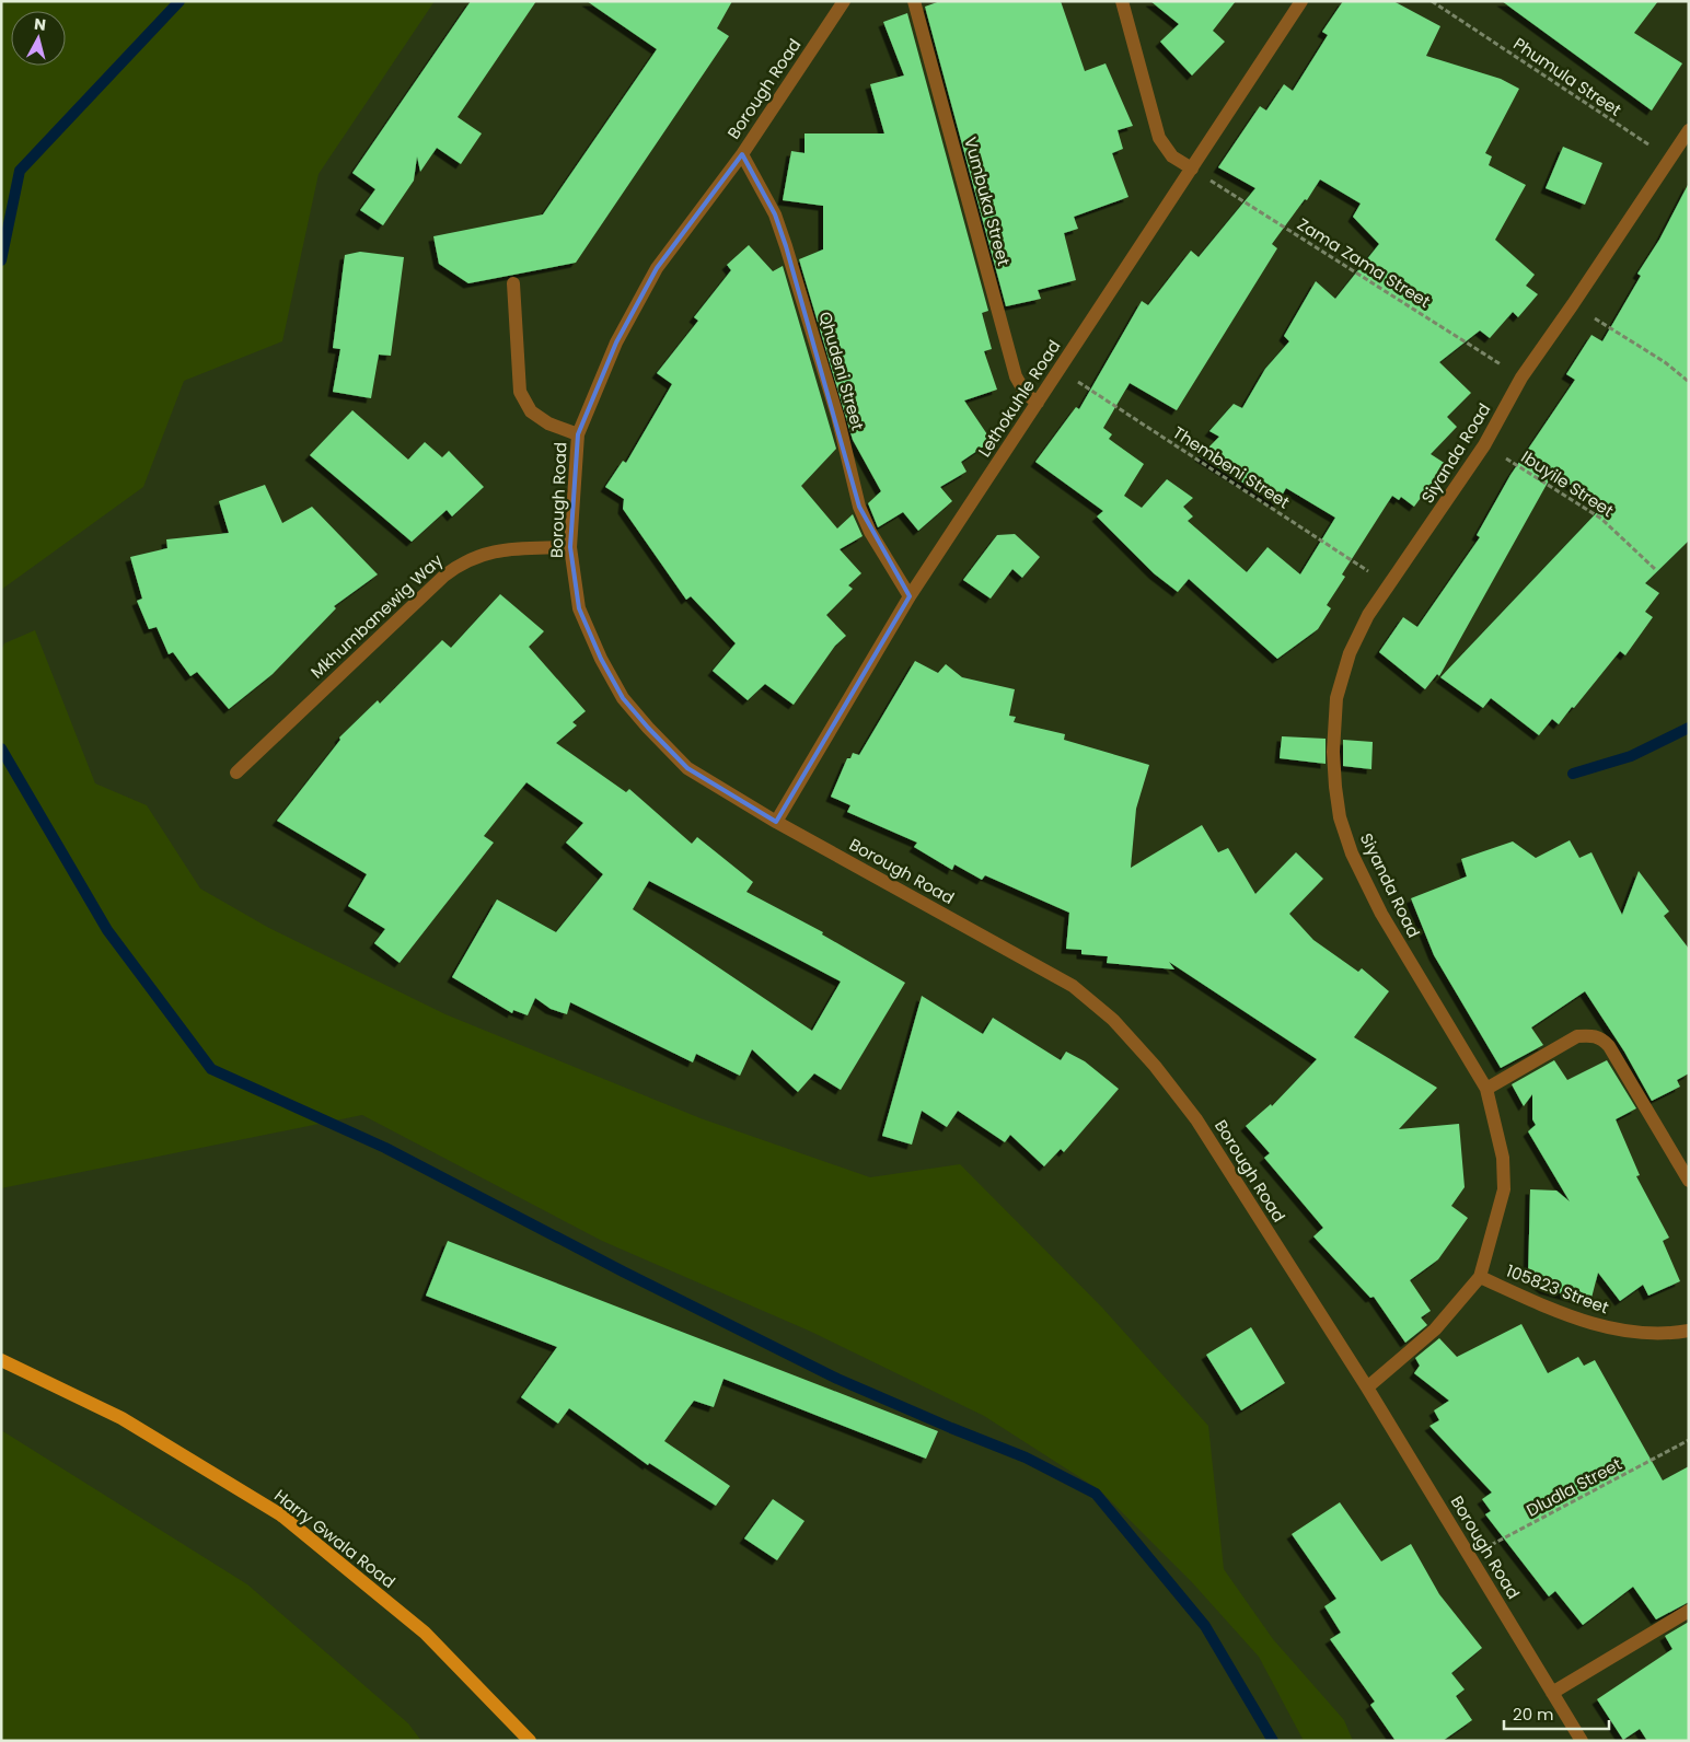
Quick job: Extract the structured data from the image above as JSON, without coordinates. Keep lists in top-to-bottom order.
{
  "streets": {
    "main road": ["Harry Gwala Road"],
    "street": [
      "Borough Road",
      "Vumbuka Street",
      "Qhudeni Street",
      "Lethokuhle Road",
      "Siyanda Road",
      "Mkhumbanewig Way",
      "105823 Street"
    ],
    "path": [
      "Phumula Street",
      "Zama Zama Street",
      "Thembeni Street",
      "Ibuyile Street",
      "Dludla Street"
    ]
  },
  "crossings": [
    ["Phumula Street", "Siyanda Road"],
    ["Borough Road", "Qhudeni Street"],
    ["Borough Road", "Lethokuhle Road"],
    ["Borough Road", "Siyanda Road"],
    ["Borough Road", "Mkhumbanewig Way"],
    ["Borough Road", "Dludla Street"],
    ["Vumbuka Street", "Lethokuhle Road"],
    ["Zama Zama Street", "Lethokuhle Road"],
    ["Zama Zama Street", "Siyanda Road"],
    ["Qhudeni Street", "Lethokuhle Road"],
    ["Lethokuhle Road", "Thembeni Street"],
    ["Siyanda Road", "Thembeni Street"],
    ["Siyanda Road", "Ibuyile Street"],
    ["Siyanda Road", "105823 Street"]
  ],
  "scale_bar": "20 m",
  "north": "top"
}
